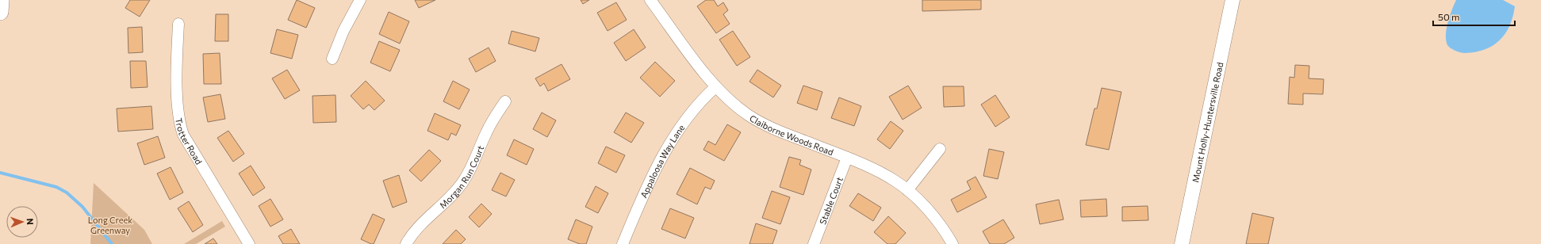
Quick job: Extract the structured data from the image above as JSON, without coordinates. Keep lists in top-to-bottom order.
{
  "streets": {
    "main road": ["Mount Holly-Huntersville Road"],
    "street": [
      "Claiborne Woods Road",
      "Trotter Road",
      "Appaloosa Way Lane",
      "Morgan Run Court",
      "Stable Court"
    ]
  },
  "crossings": [
    ["Claiborne Woods Road", "Appaloosa Way Lane"],
    ["Claiborne Woods Road", "Stable Court"]
  ],
  "parks": ["Long Creek Greenway"],
  "scale_bar": "50 m",
  "north": "right"
}
